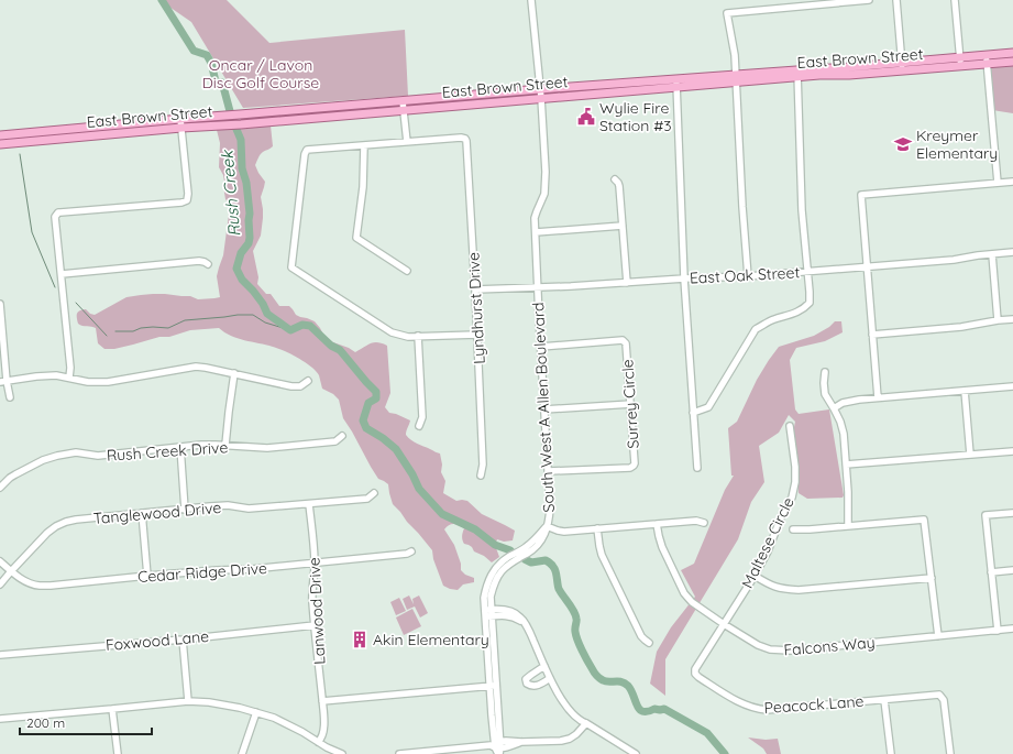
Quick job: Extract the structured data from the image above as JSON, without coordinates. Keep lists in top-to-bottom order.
{
  "streets": {
    "main road": ["East Brown Street"],
    "street": [
      "East Oak Street",
      "Lyndhurst Drive",
      "Surrey Circle",
      "South West A Allen Boulevard",
      "Rush Creek Drive",
      "Tanglewood Drive",
      "Maltese Circle",
      "Cedar Ridge Drive",
      "Lanwood Drive",
      "Foxwood Lane",
      "Falcons Way",
      "Peacock Lane"
    ]
  },
  "crossings": [
    ["East Brown Street", "South West A Allen Boulevard"],
    ["East Oak Street", "Lyndhurst Drive"],
    ["East Oak Street", "South West A Allen Boulevard"],
    ["Surrey Circle", "South West A Allen Boulevard"],
    ["Tanglewood Drive", "Cedar Ridge Drive"],
    ["Tanglewood Drive", "Lanwood Drive"],
    ["Maltese Circle", "Falcons Way"],
    ["Maltese Circle", "Peacock Lane"],
    ["Cedar Ridge Drive", "Lanwood Drive"],
    ["Lanwood Drive", "Foxwood Lane"]
  ],
  "water": ["Rush Creek"],
  "parks": ["Oncar / Lavon Disc Golf Course"],
  "places": {
    "public building": ["Wylie Fire Station #3"],
    "school or university": ["Kreymer Elementary"],
    "building": ["Akin Elementary"]
  },
  "scale_bar": "200 m"
}
